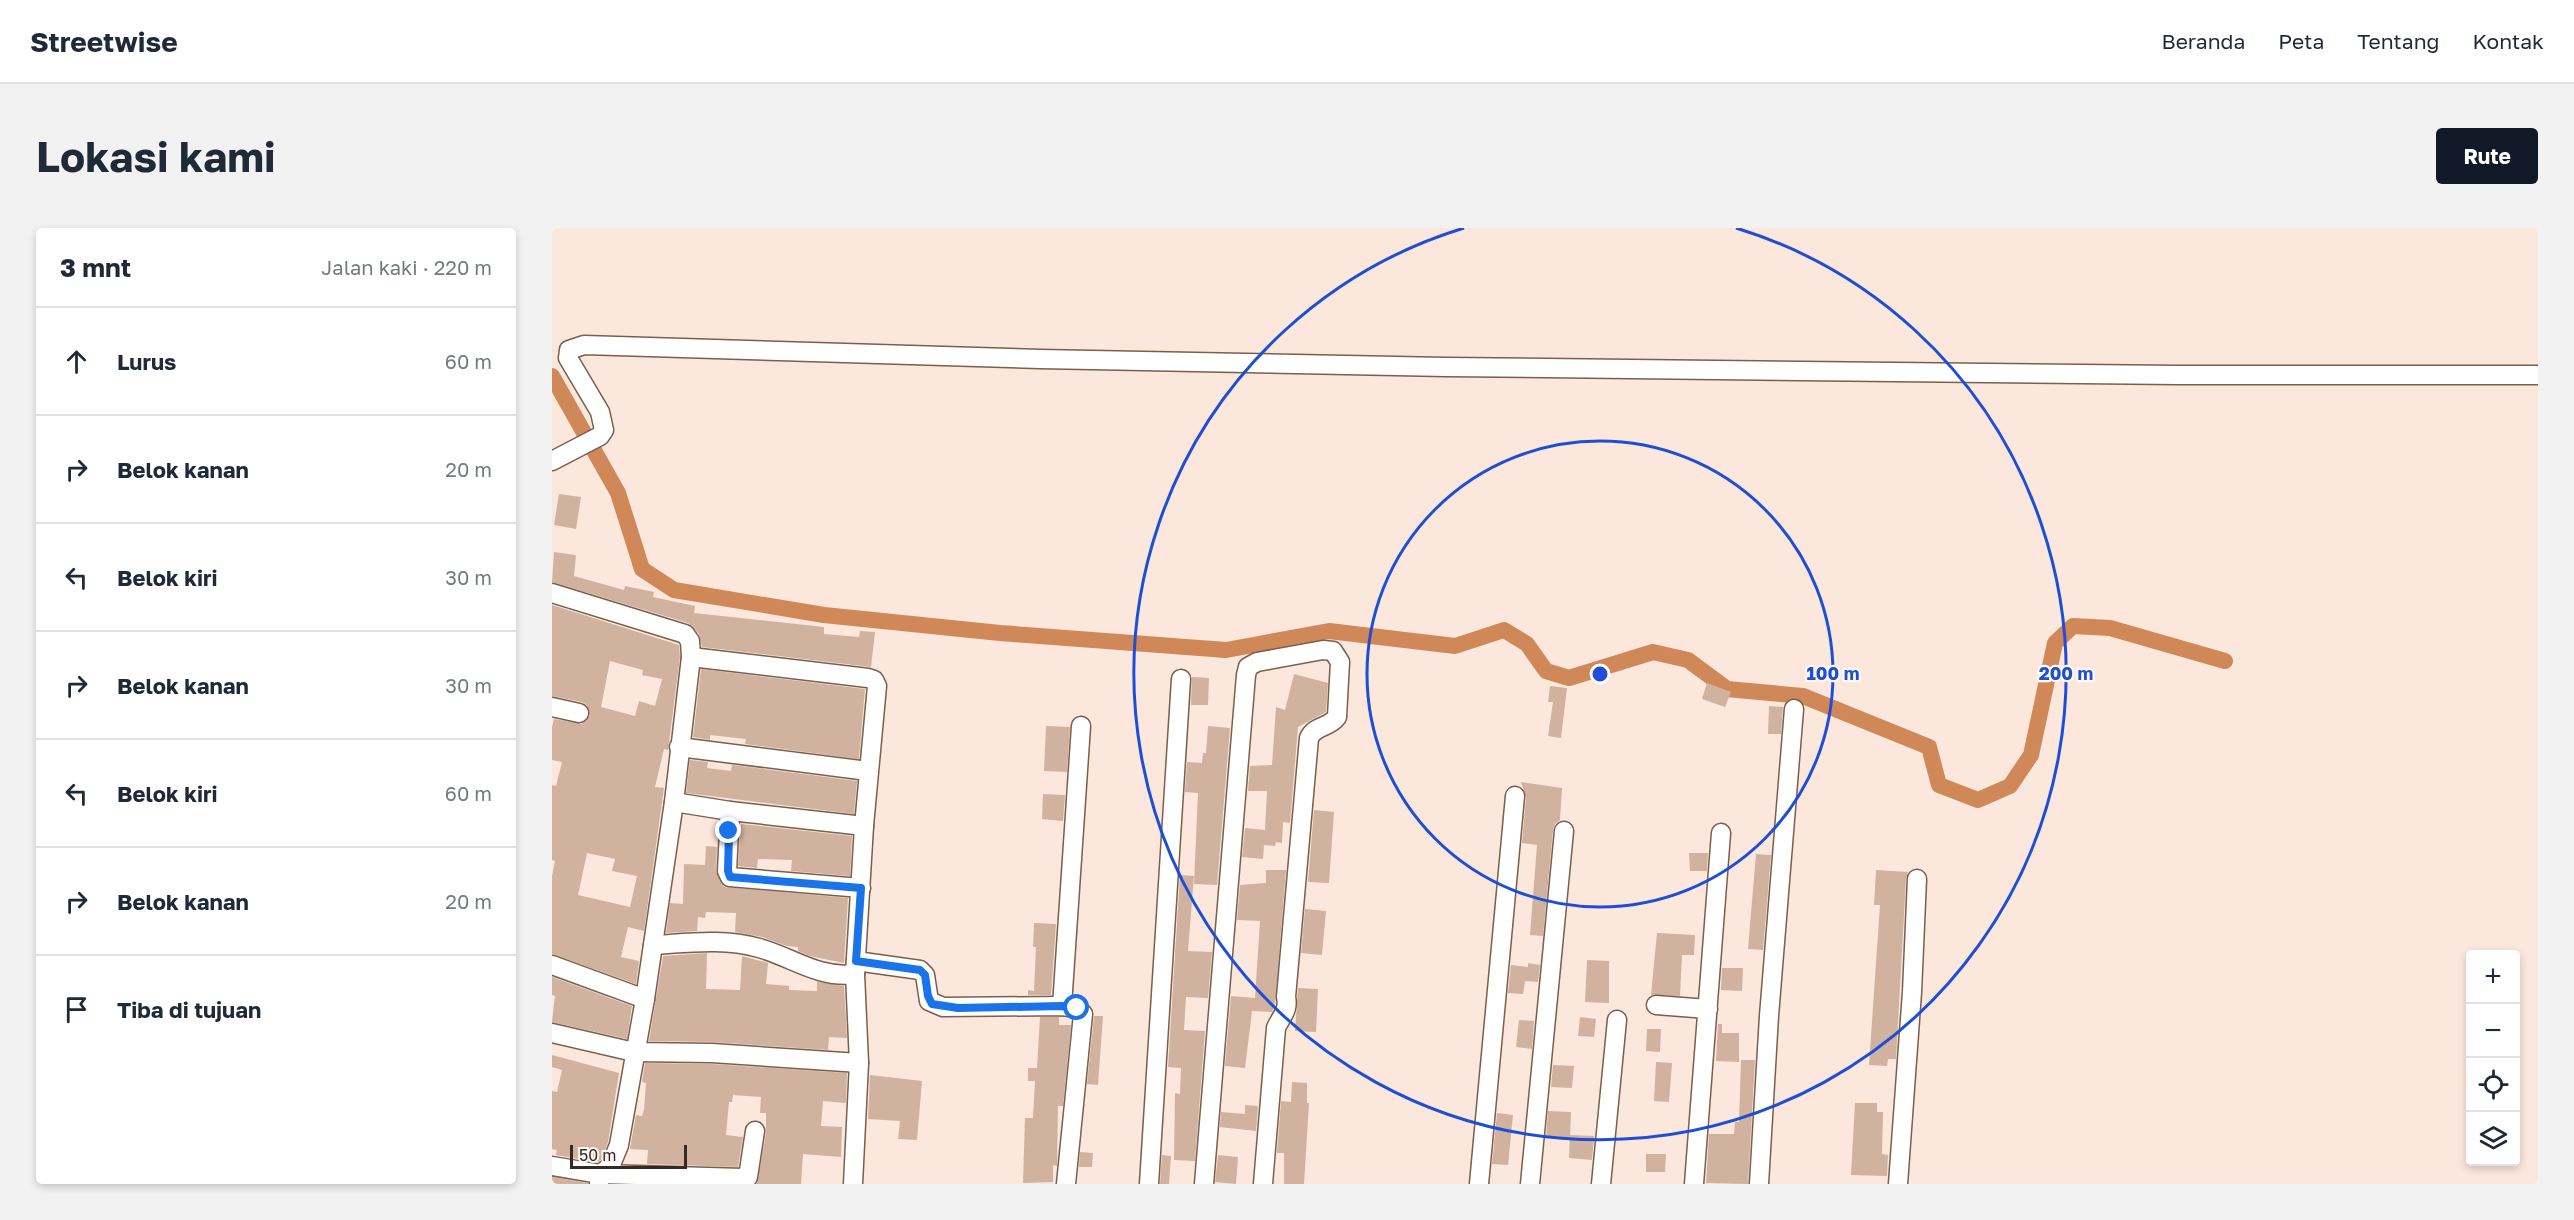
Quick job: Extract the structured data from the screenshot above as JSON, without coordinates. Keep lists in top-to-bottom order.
{
  "scale_bar": "50 m",
  "page": {
    "header": "Streetwise",
    "nav": [
      "Beranda",
      "Peta",
      "Tentang",
      "Kontak"
    ],
    "buttons": "Rute",
    "title": "Lokasi kami",
    "heading": ["3 mnt", "Jalan kaki · 220 m"],
    "list": [
      ["Lurus", "60 m"],
      ["Belok kanan", "20 m"],
      ["Belok kiri", "30 m"],
      ["Belok kanan", "30 m"],
      ["Belok kiri", "60 m"],
      ["Belok kanan", "20 m"],
      "Tiba di tujuan"
    ],
    "map_buttons": ["+", "−"],
    "scale": "50 m"
  },
  "rings": ["100 m", "200 m"]
}
